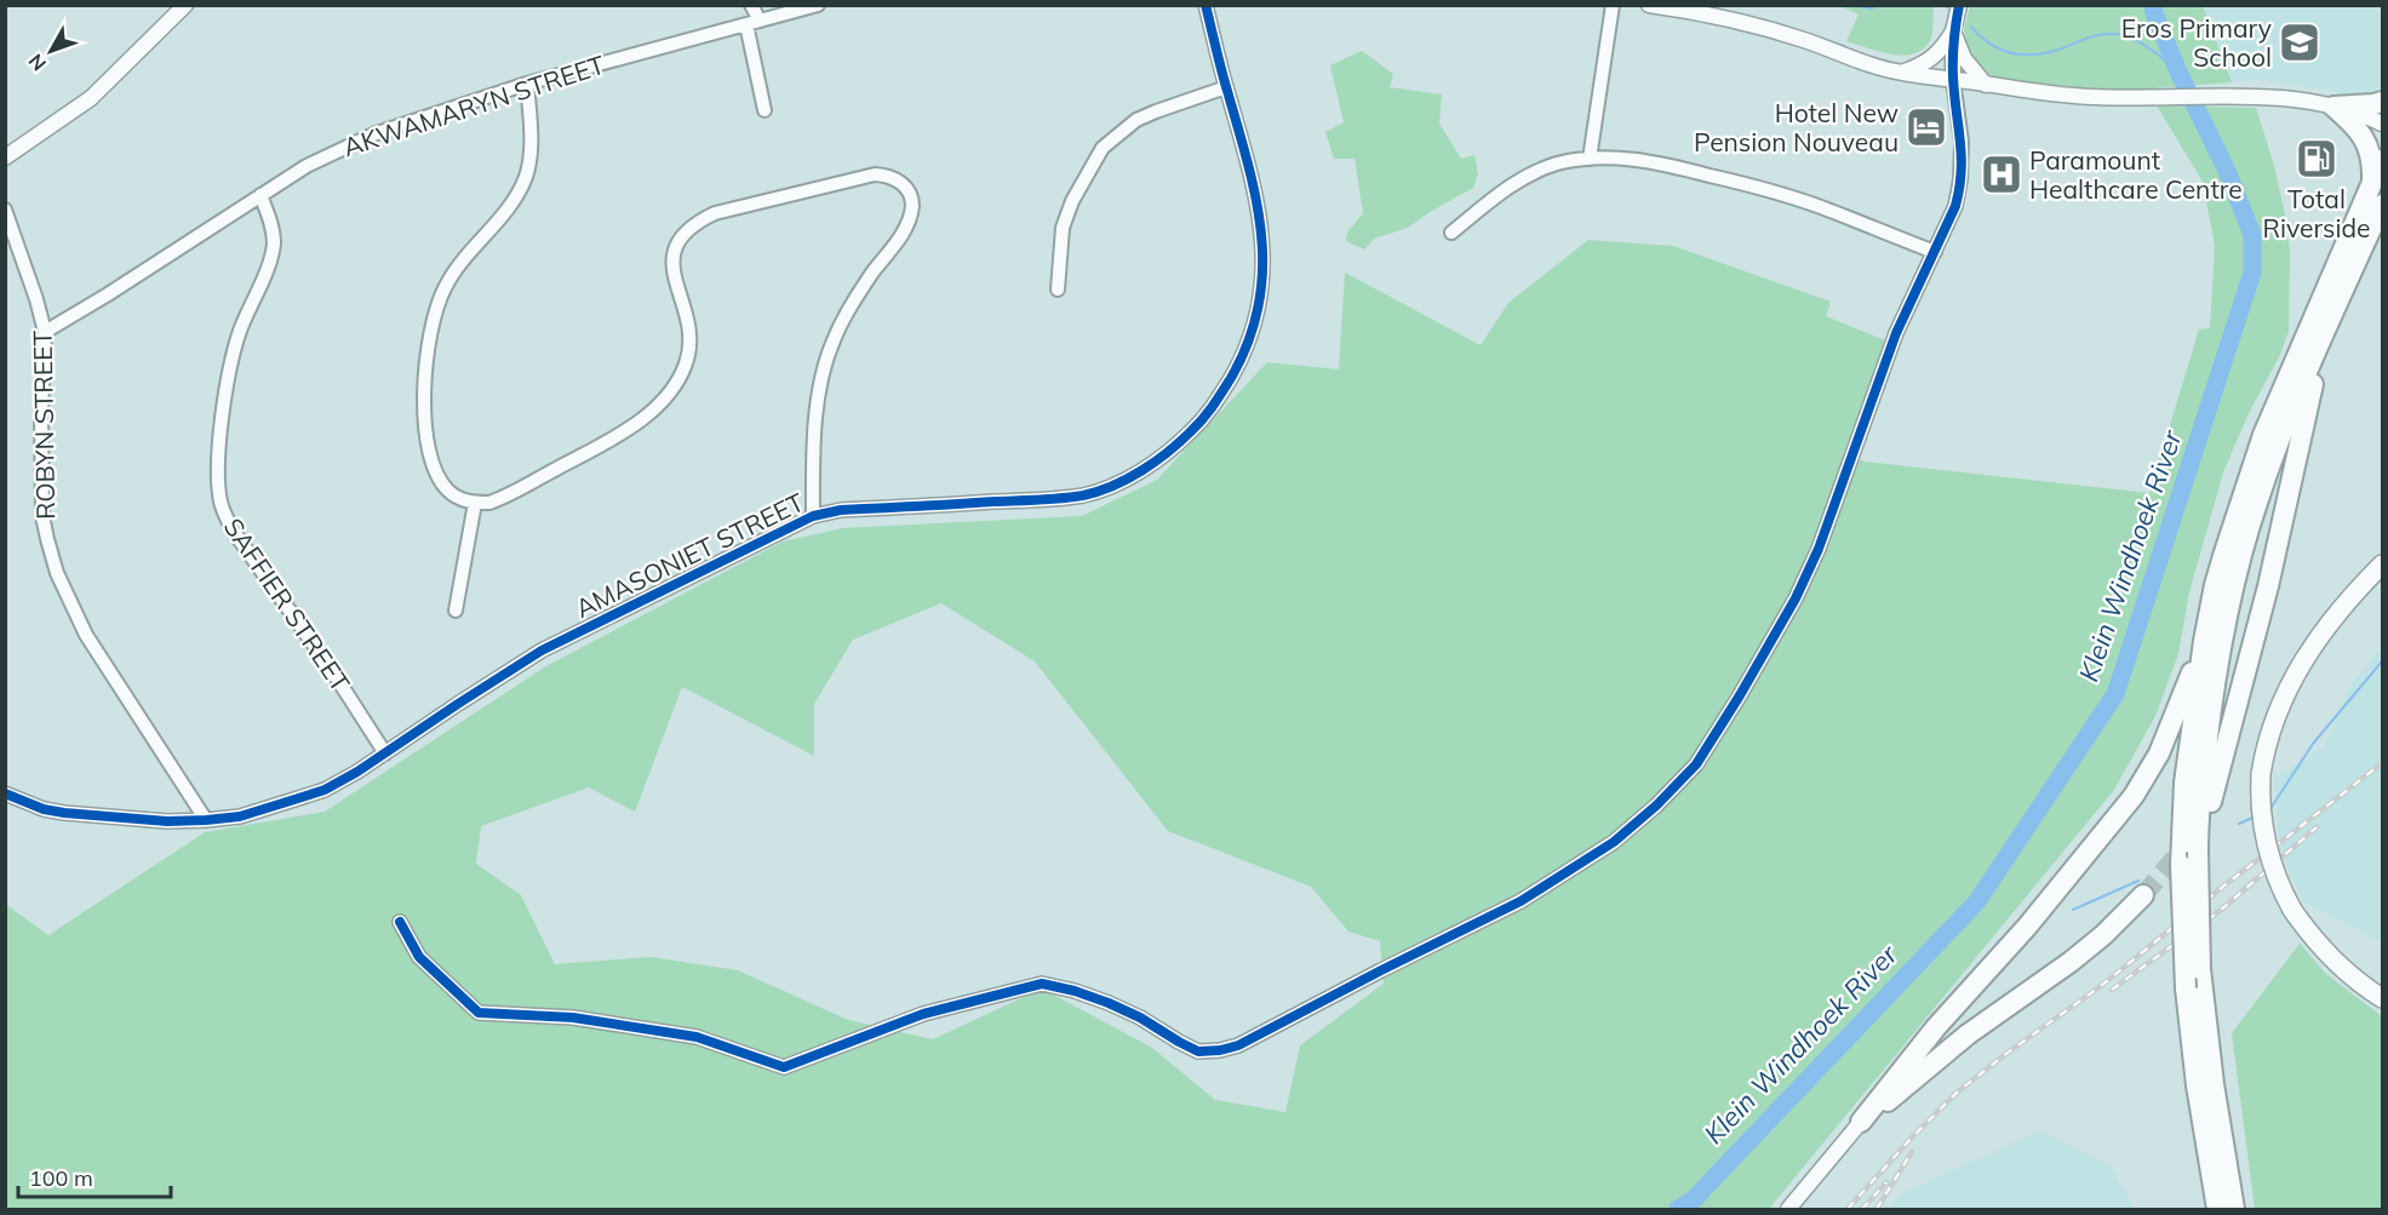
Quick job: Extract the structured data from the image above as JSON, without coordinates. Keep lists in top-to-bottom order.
{
  "streets": {
    "street": [
      "AKWAMARYN STREET",
      "ROBYN STREET",
      "AMASONIET STREET",
      "SAFFIER STREET"
    ]
  },
  "crossings": [
    ["AKWAMARYN STREET", "ROBYN STREET"],
    ["AKWAMARYN STREET", "SAFFIER STREET"],
    ["ROBYN STREET", "AMASONIET STREET"],
    ["AMASONIET STREET", "SAFFIER STREET"]
  ],
  "water": ["Klein Windhoek River"],
  "places": {
    "school or university": ["Eros Primary School"],
    "hotel": ["Hotel New Pension Nouveau"],
    "fuel station": ["Total Riverside"],
    "hospital": ["Paramount Healthcare Centre"]
  },
  "scale_bar": "100 m",
  "north": "bottom left"
}
